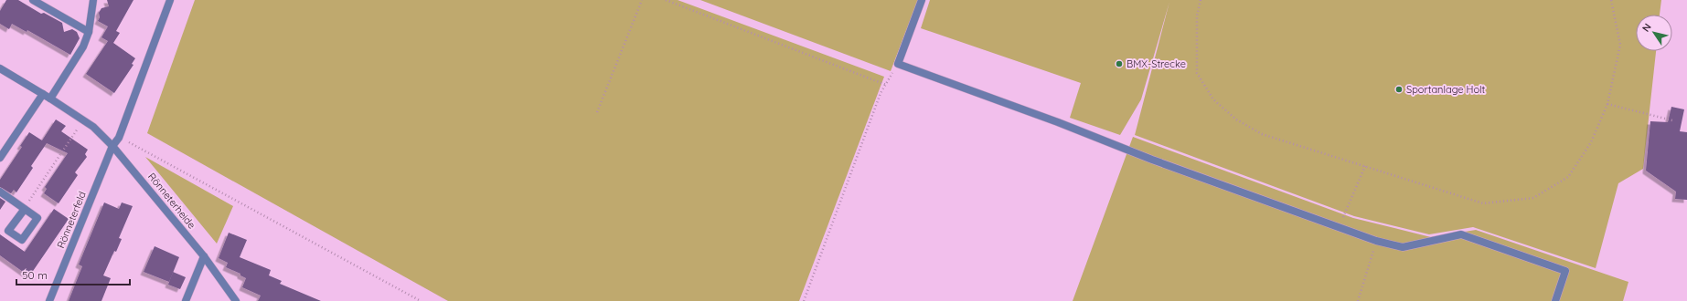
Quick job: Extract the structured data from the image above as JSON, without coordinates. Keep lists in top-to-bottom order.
{
  "streets": {
    "street": ["Rönneterheide", "Rönneterfeld"]
  },
  "crossings": [
    ["Rönneterheide", "Rönneterfeld"]
  ],
  "places": ["BMX-Strecke", "Sportanlage Holt"],
  "scale_bar": "50 m",
  "north": "top left"
}
